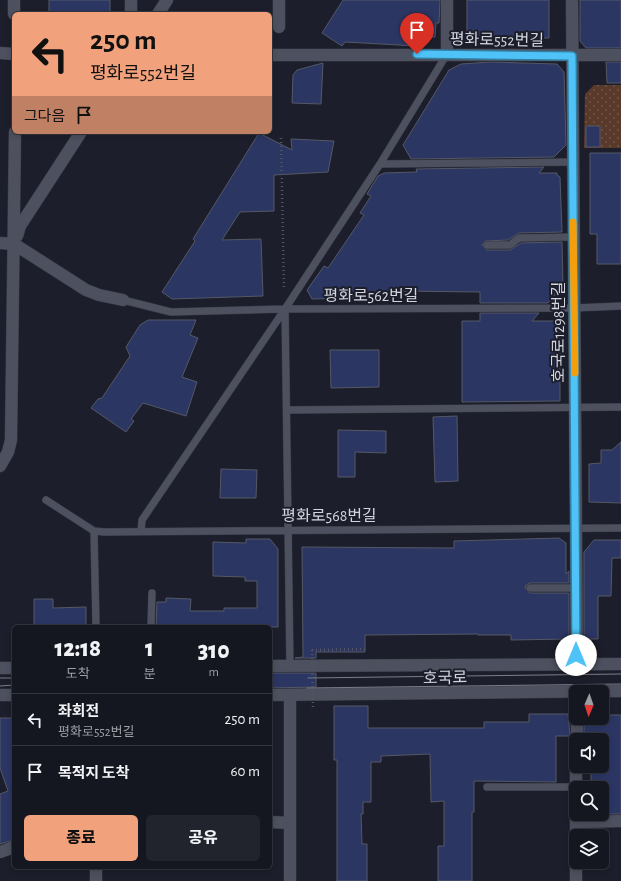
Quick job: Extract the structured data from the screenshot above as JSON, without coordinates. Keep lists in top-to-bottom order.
{
  "streets": {
    "street": ["평화로552번길", "호국로1298번길", "호국로"],
    "lane": ["평화로562번길", "평화로568번길"]
  },
  "crossings": [
    ["평화로552번길", "호국로1298번길"],
    ["평화로562번길", "호국로1298번길"],
    ["호국로1298번길", "평화로568번길"],
    ["호국로1298번길", "호국로"]
  ],
  "north": "bottom",
  "page": {
    "turn": ["250 m", "평화로552번길"],
    "then": "그다음",
    "eta": [
      "12:18",
      "도착",
      "1",
      "분",
      "310",
      "m"
    ],
    "list": [
      {
        "name": "좌회전",
        "note": "평화로552번길",
        "value": "250 m"
      },
      {
        "name": "목적지 도착",
        "value": "60 m"
      }
    ],
    "buttons": ["종료", "공유"]
  }
}
